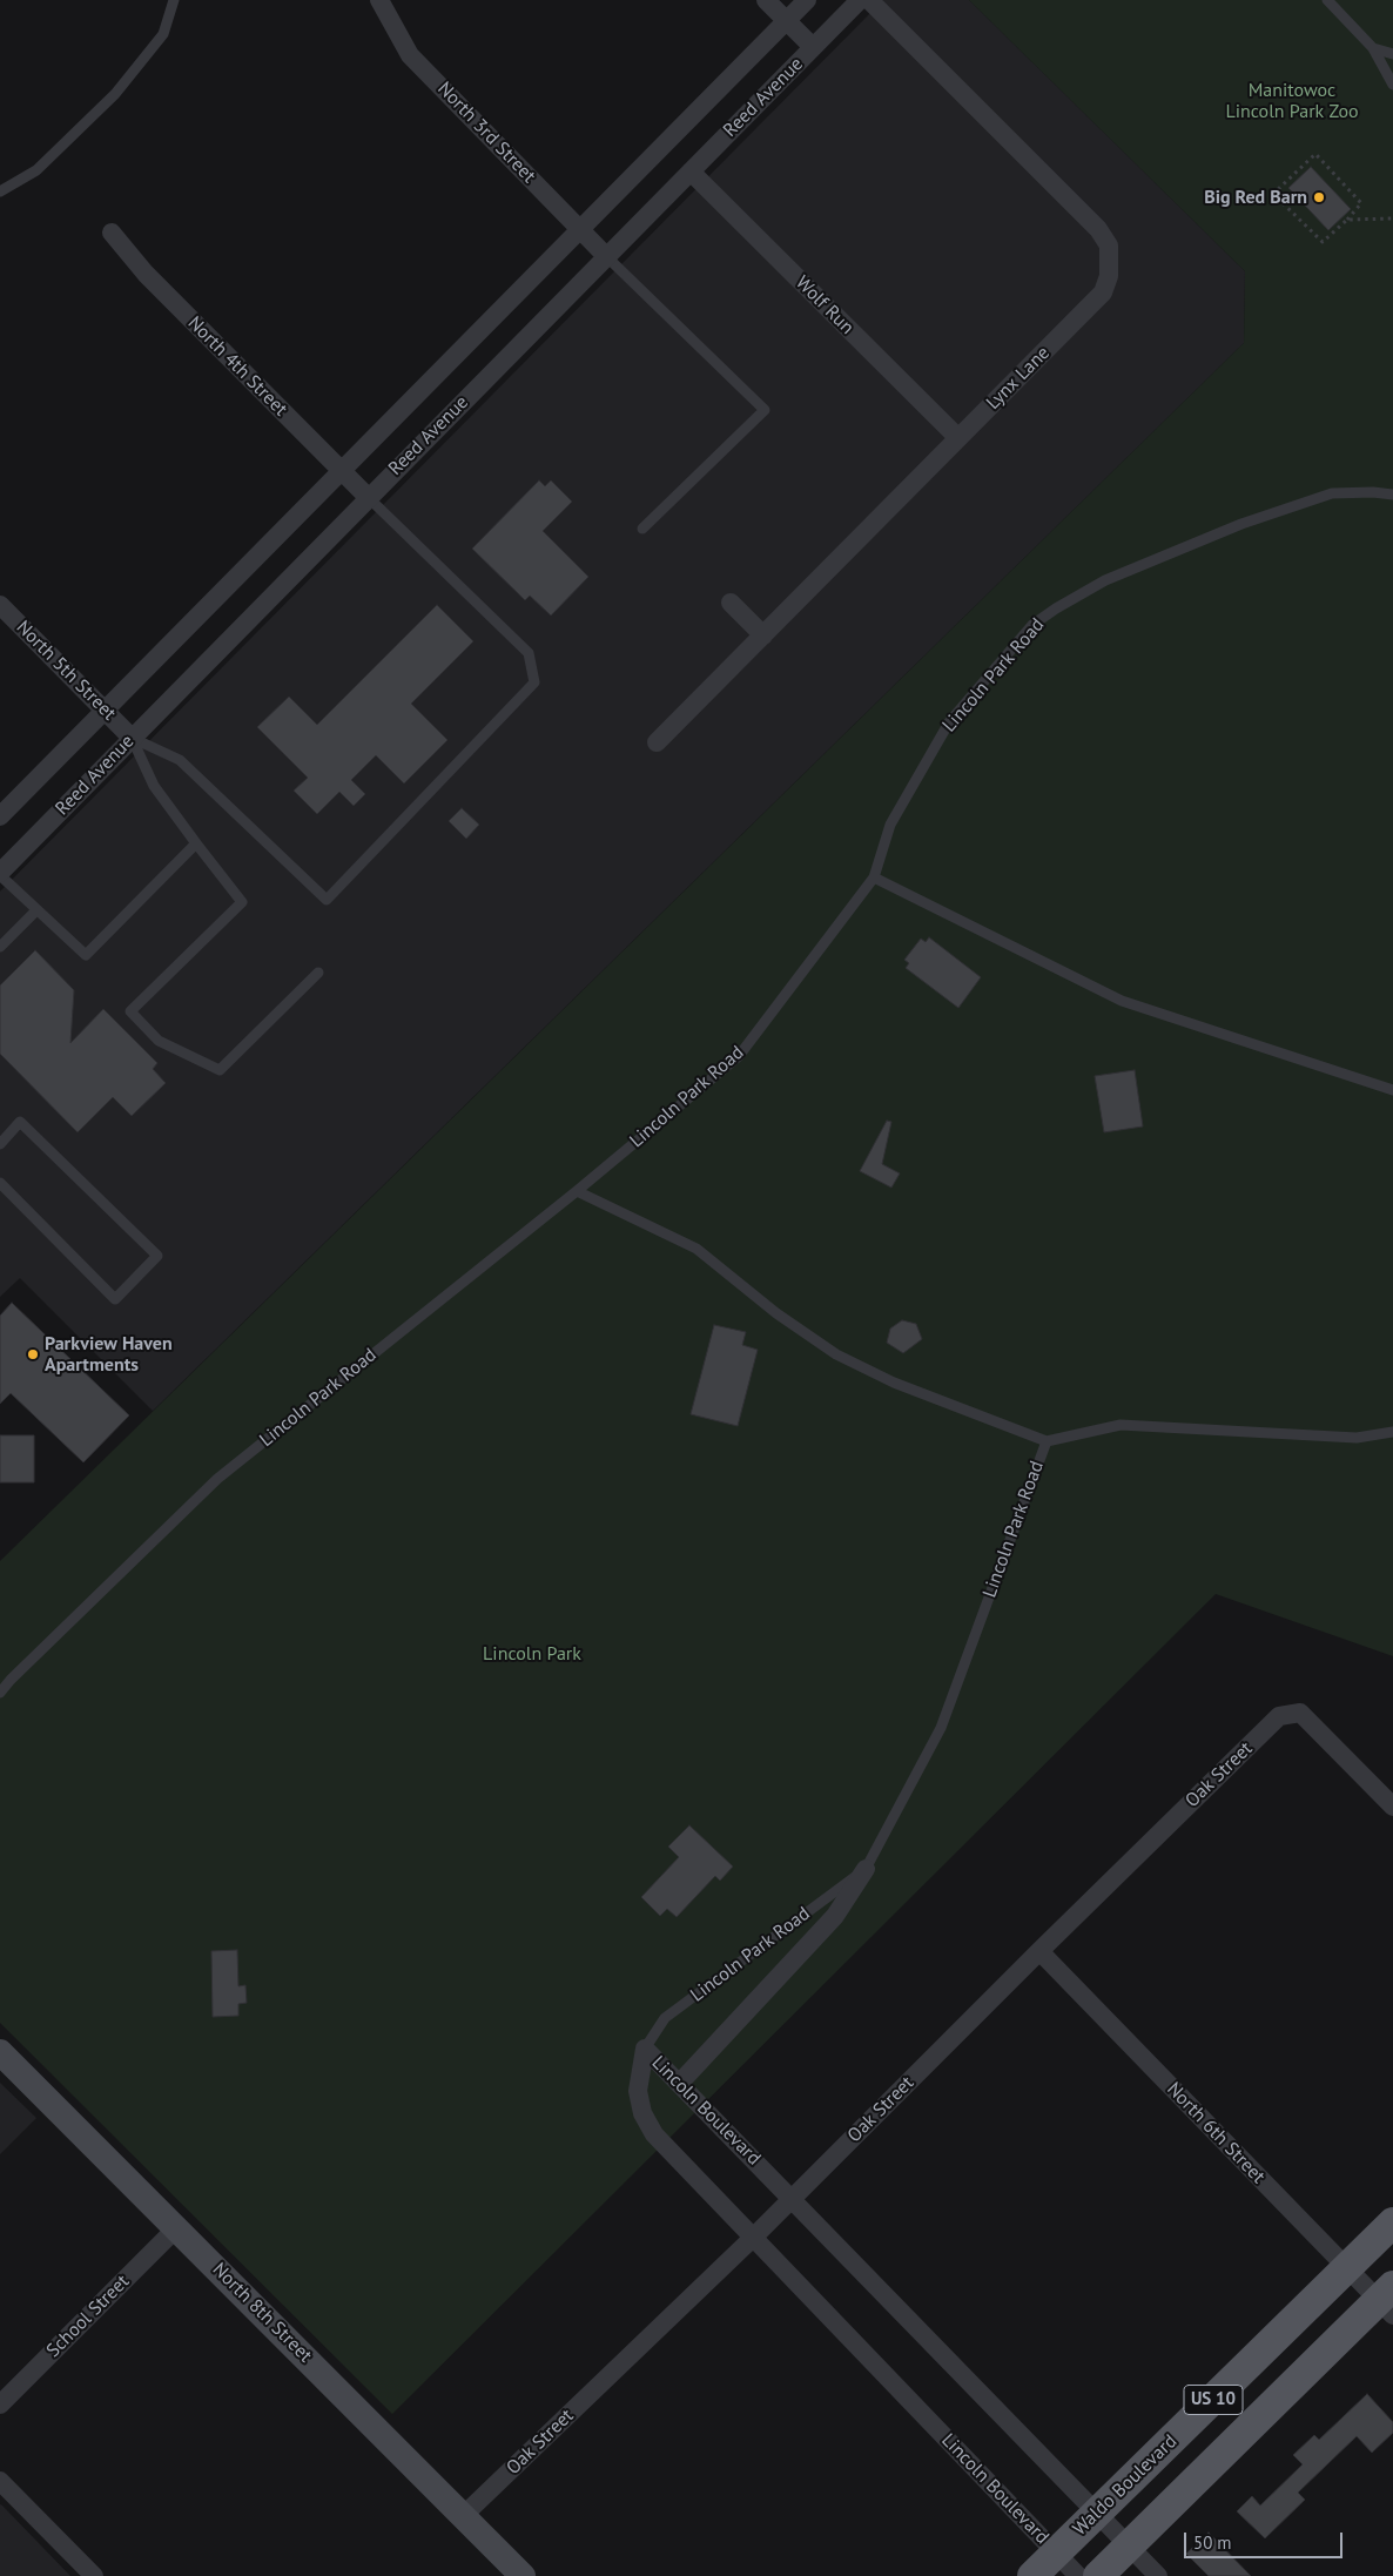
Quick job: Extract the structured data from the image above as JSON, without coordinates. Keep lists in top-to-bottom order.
{
  "streets": {
    "main road": ["US 10", "Waldo Boulevard"],
    "street": [
      "Reed Avenue",
      "North 3rd Street",
      "Wolf Run",
      "North 4th Street",
      "Lynx Lane",
      "North 5th Street",
      "Lincoln Park Road",
      "Oak Street",
      "Lincoln Boulevard",
      "North 6th Street",
      "North 8th Street",
      "School Street"
    ]
  },
  "crossings": [
    ["Reed Avenue", "North 3rd Street"],
    ["Reed Avenue", "Wolf Run"],
    ["Reed Avenue", "North 4th Street"],
    ["Reed Avenue", "North 5th Street"],
    ["Wolf Run", "Lynx Lane"],
    ["Lincoln Park Road", "Lincoln Boulevard"],
    ["Oak Street", "Lincoln Boulevard"],
    ["Oak Street", "North 6th Street"],
    ["Oak Street", "North 8th Street"],
    ["Lincoln Boulevard", "US 10"],
    ["Lincoln Boulevard", "Waldo Boulevard"],
    ["North 6th Street", "US 10"],
    ["North 6th Street", "Waldo Boulevard"],
    ["North 8th Street", "School Street"]
  ],
  "parks": ["Manitowoc Lincoln Park Zoo", "Lincoln Park"],
  "places": ["Big Red Barn", "Parkview Haven Apartments"],
  "scale_bar": "50 m"
}
